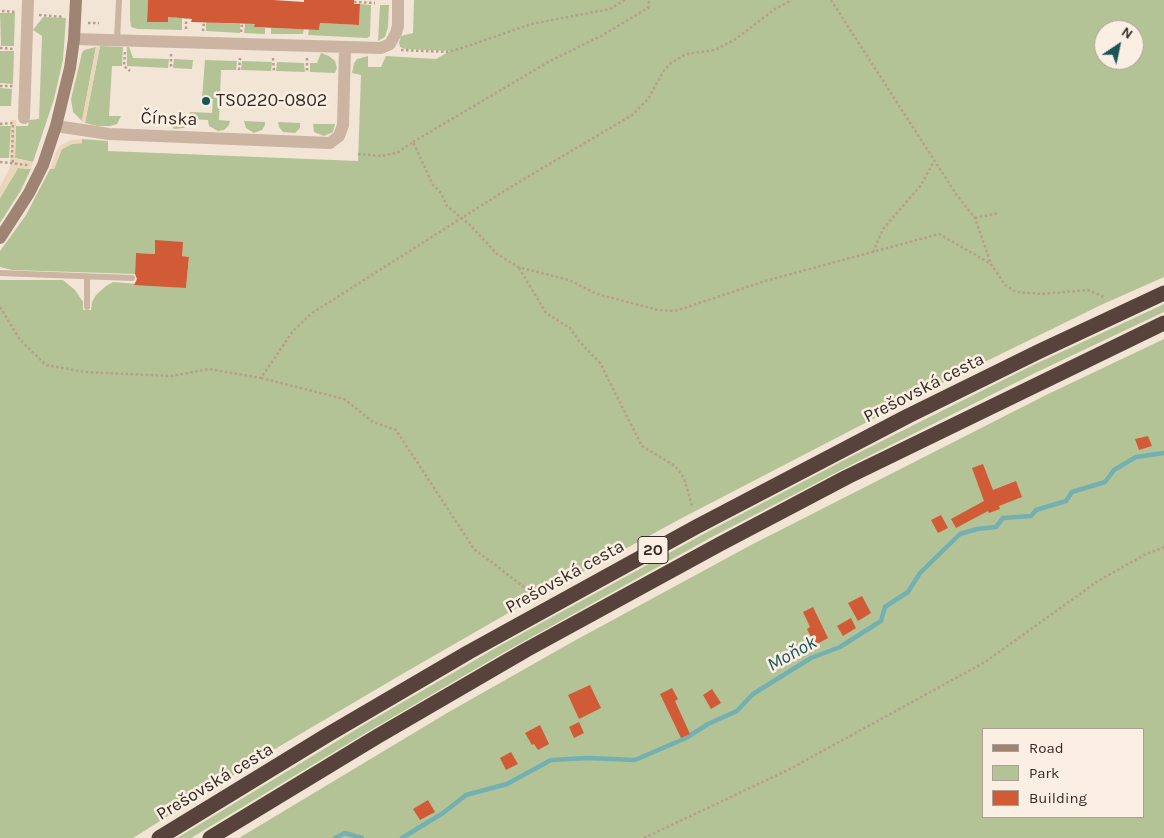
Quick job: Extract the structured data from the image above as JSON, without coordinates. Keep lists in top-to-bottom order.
{
  "streets": {
    "highway": ["Prešovská cesta", "20"],
    "street": ["Čínska"]
  },
  "water": ["Moňok"],
  "places": ["TS0220-0802"],
  "legend": ["Road", "Park", "Building"],
  "north": "top right"
}
